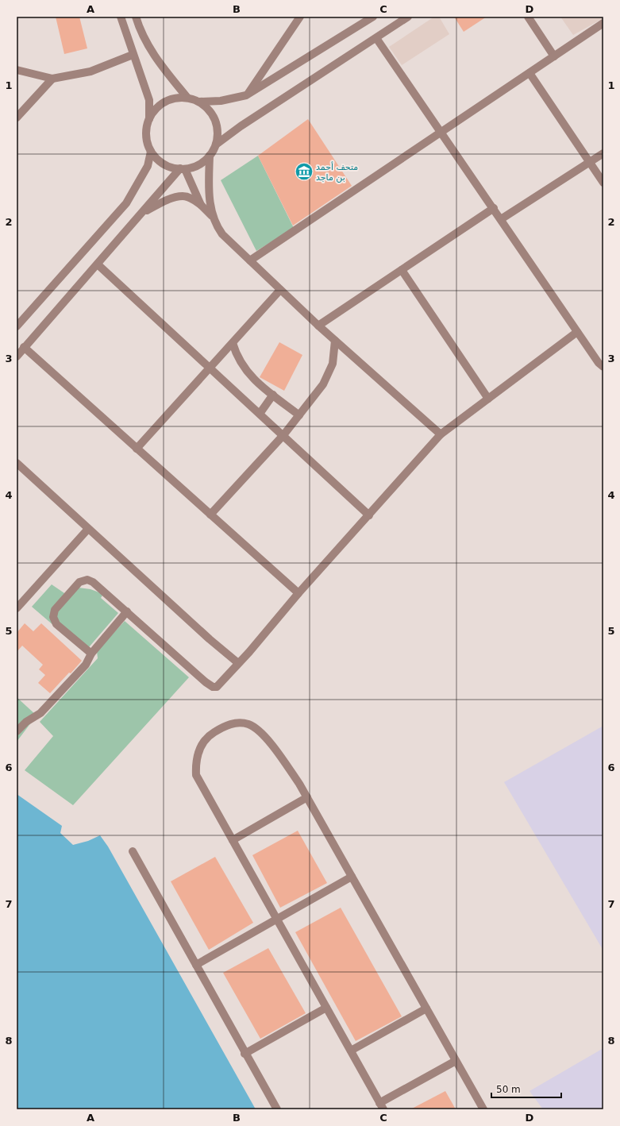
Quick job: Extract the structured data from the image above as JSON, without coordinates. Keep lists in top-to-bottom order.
{
  "places": {
    "museum": ["متحف أحمد بن ماجد"]
  },
  "scale_bar": "50 m",
  "grid": {
    "columns": [
      "A",
      "B",
      "C",
      "D"
    ],
    "rows": [
      "1",
      "2",
      "3",
      "4",
      "5",
      "6",
      "7",
      "8"
    ]
  }
}
